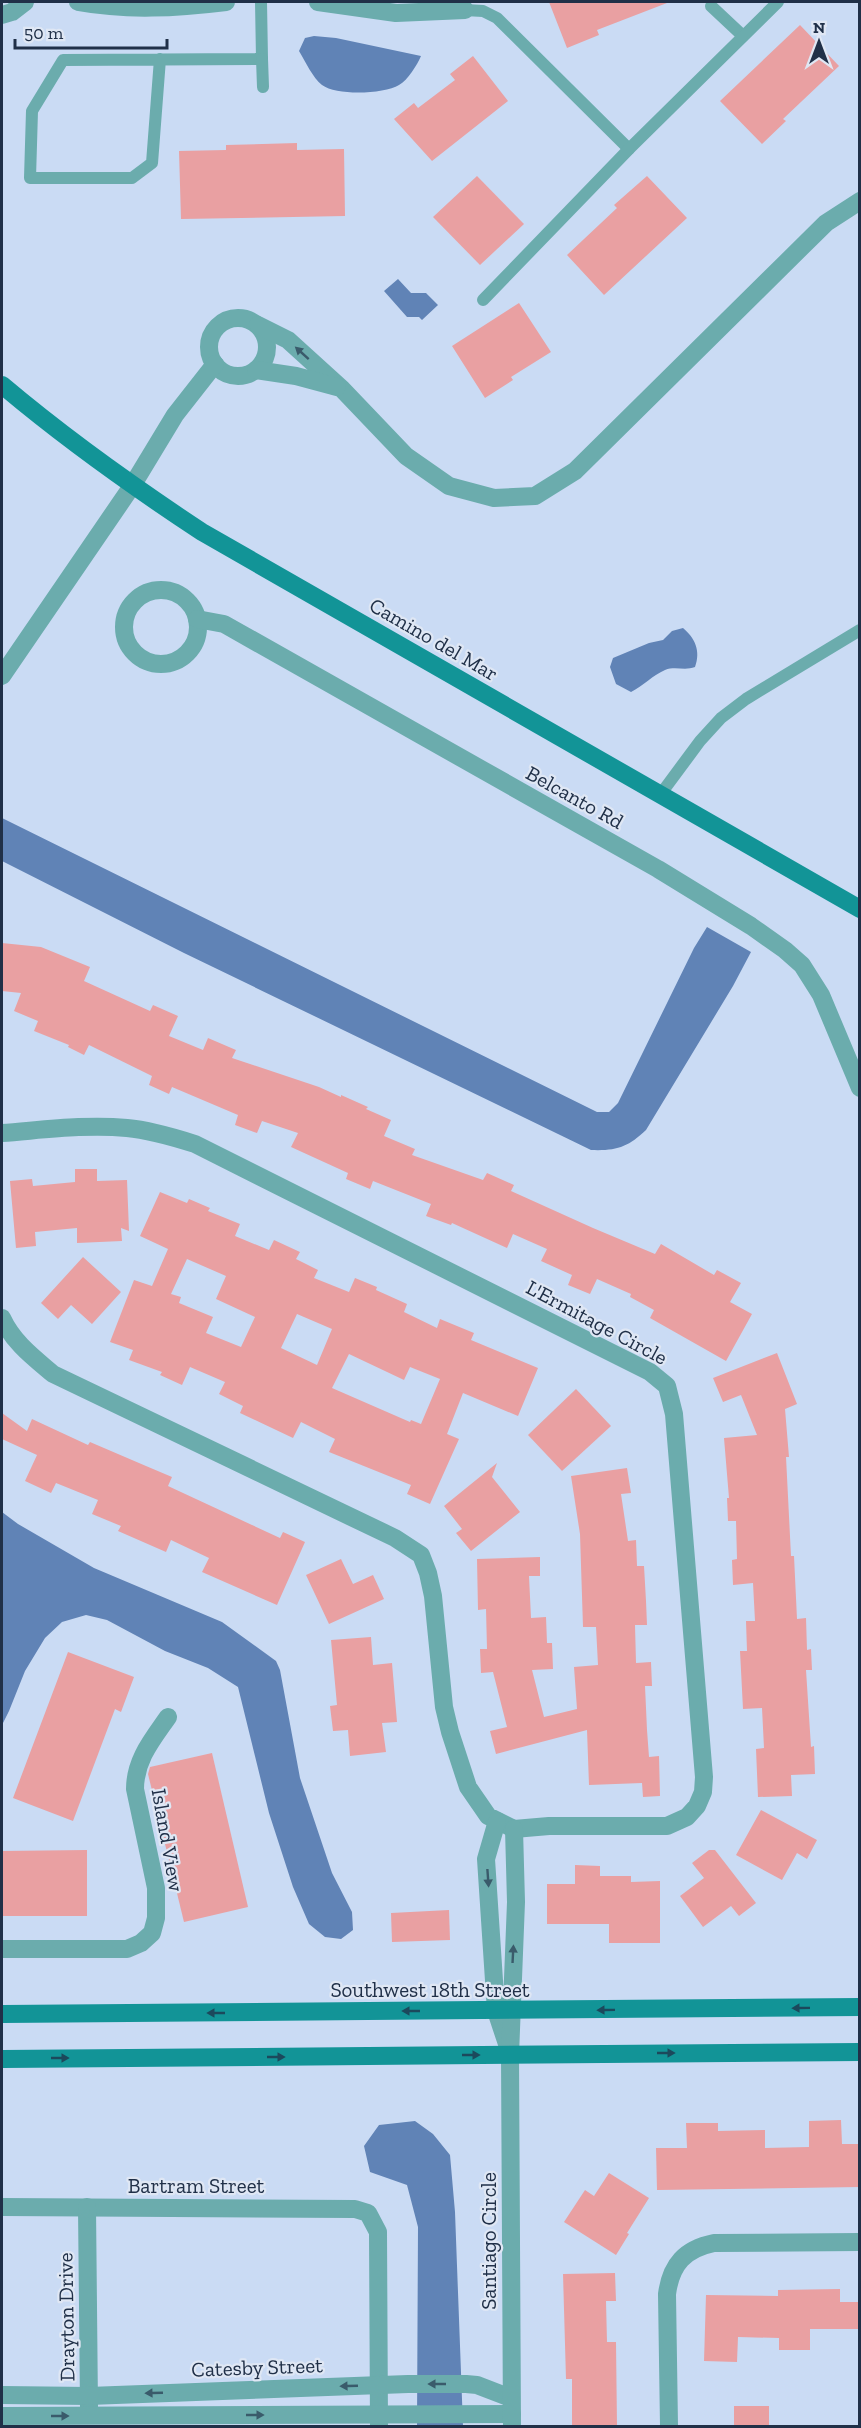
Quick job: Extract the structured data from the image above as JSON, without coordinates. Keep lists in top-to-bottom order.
{
  "streets": {
    "main road": ["Camino del Mar", "Southwest 18th Street"],
    "street": [
      "Belcanto Rd",
      "L'Ermitage Circle",
      "Island View",
      "Bartram Street",
      "Santiago Circle",
      "Drayton Drive",
      "Catesby Street"
    ]
  },
  "crossings": [
    ["Bartram Street", "Drayton Drive"],
    ["Bartram Street", "Catesby Street"],
    ["Santiago Circle", "Catesby Street"],
    ["Drayton Drive", "Catesby Street"]
  ],
  "scale_bar": "50 m",
  "north": "top"
}
